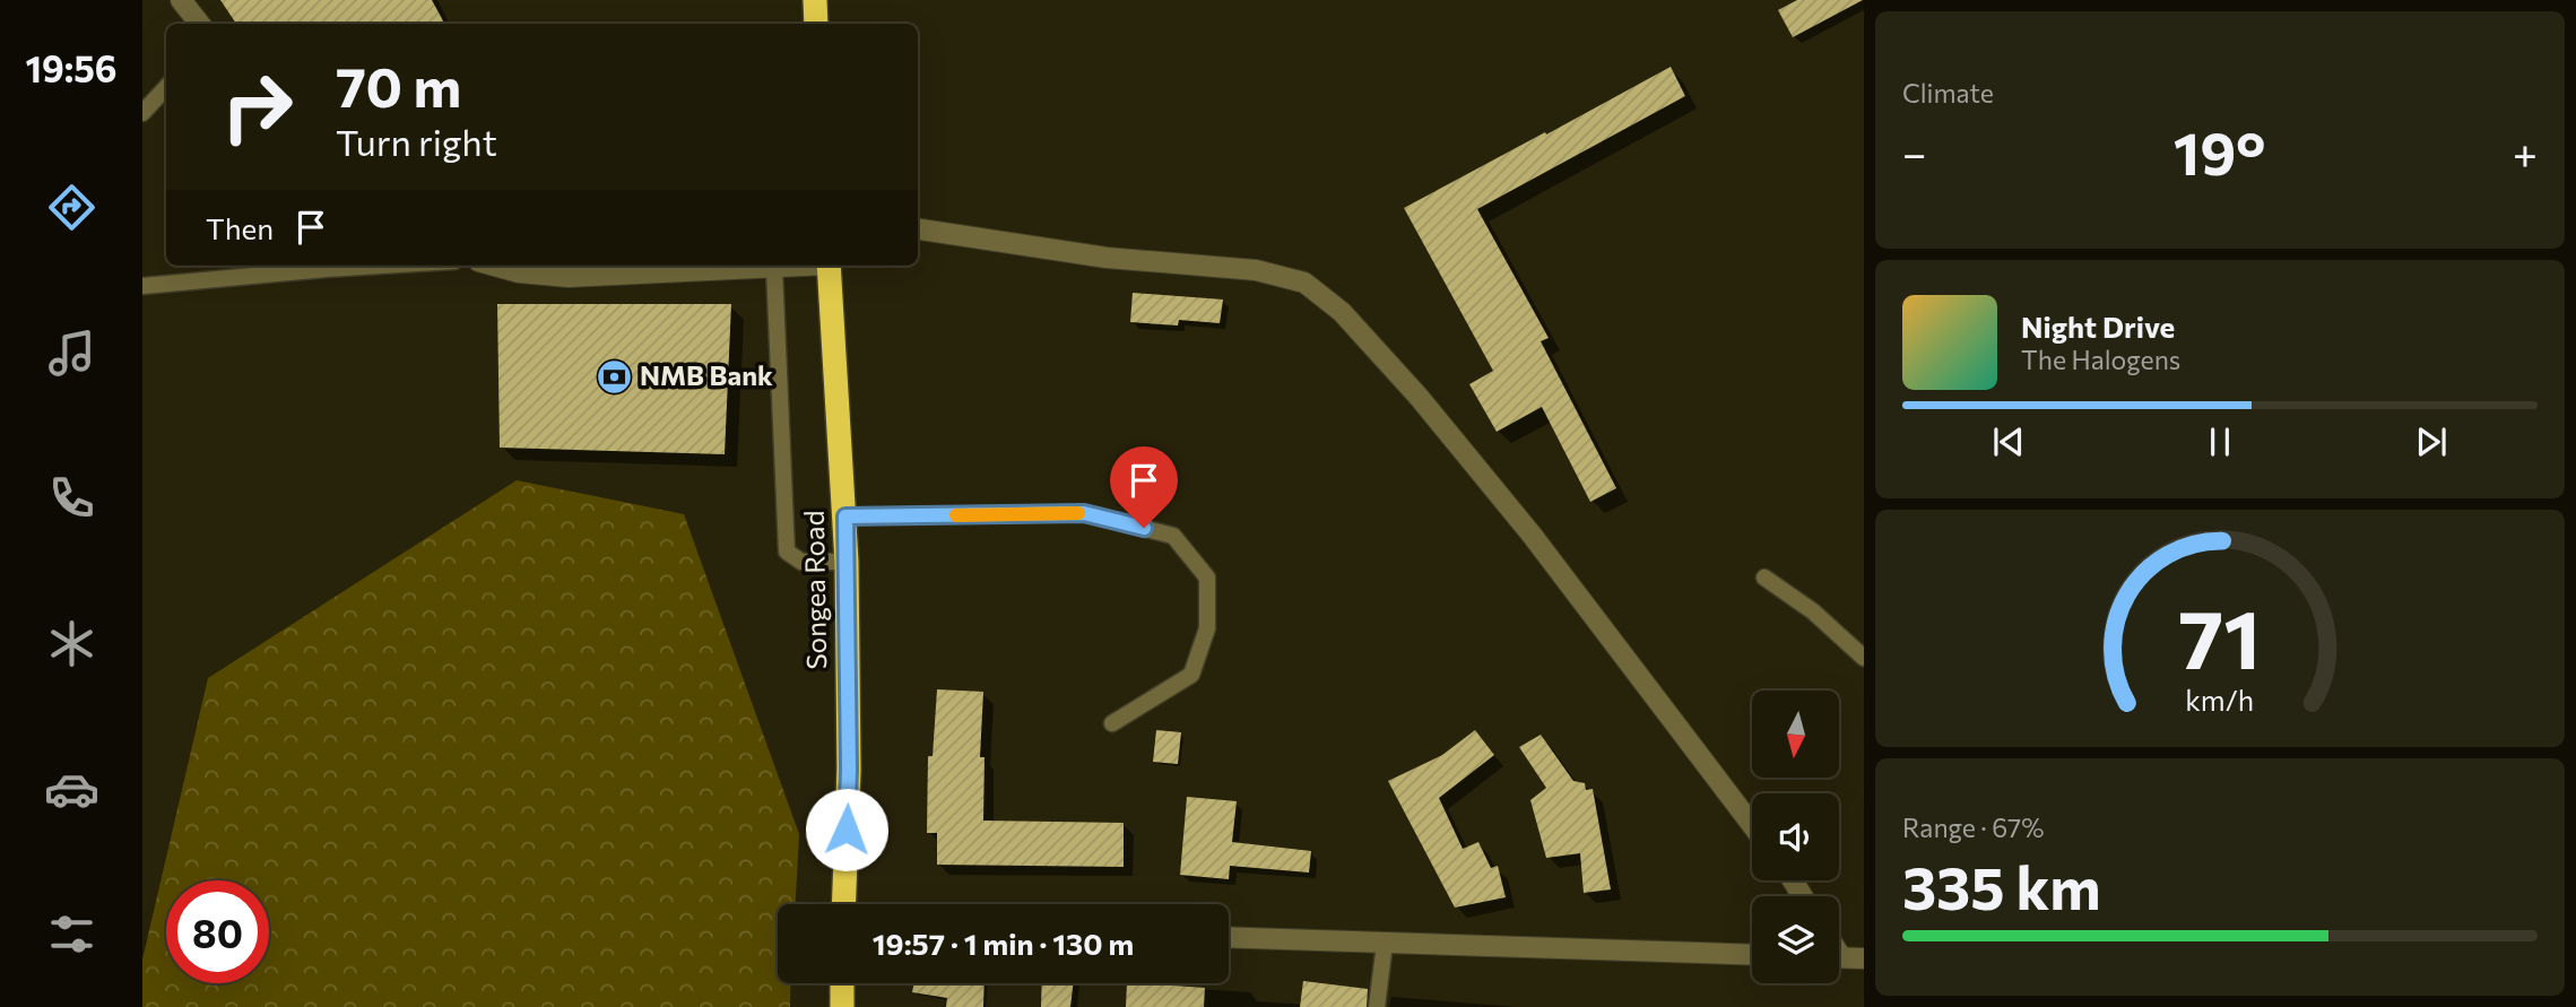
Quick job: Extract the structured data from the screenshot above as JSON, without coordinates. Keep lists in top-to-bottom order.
{
  "streets": {
    "highway": ["Songea Road"]
  },
  "places": {
    "bank": ["NMB Bank"]
  },
  "north": "bottom",
  "page": {
    "tabs": "19:56",
    "tile": [
      "Climate",
      ["Range · 67%", "335 km"]
    ],
    "turn": ["70 m", "Turn right"],
    "heat": ["−", "19°", "+"],
    "then": "Then",
    "song": ["Night Drive", "The Halogens"],
    "limit": "80",
    "trip": "19:57 · 1 min · 130 m",
    "gauge": ["71", "km/h"]
  }
}
